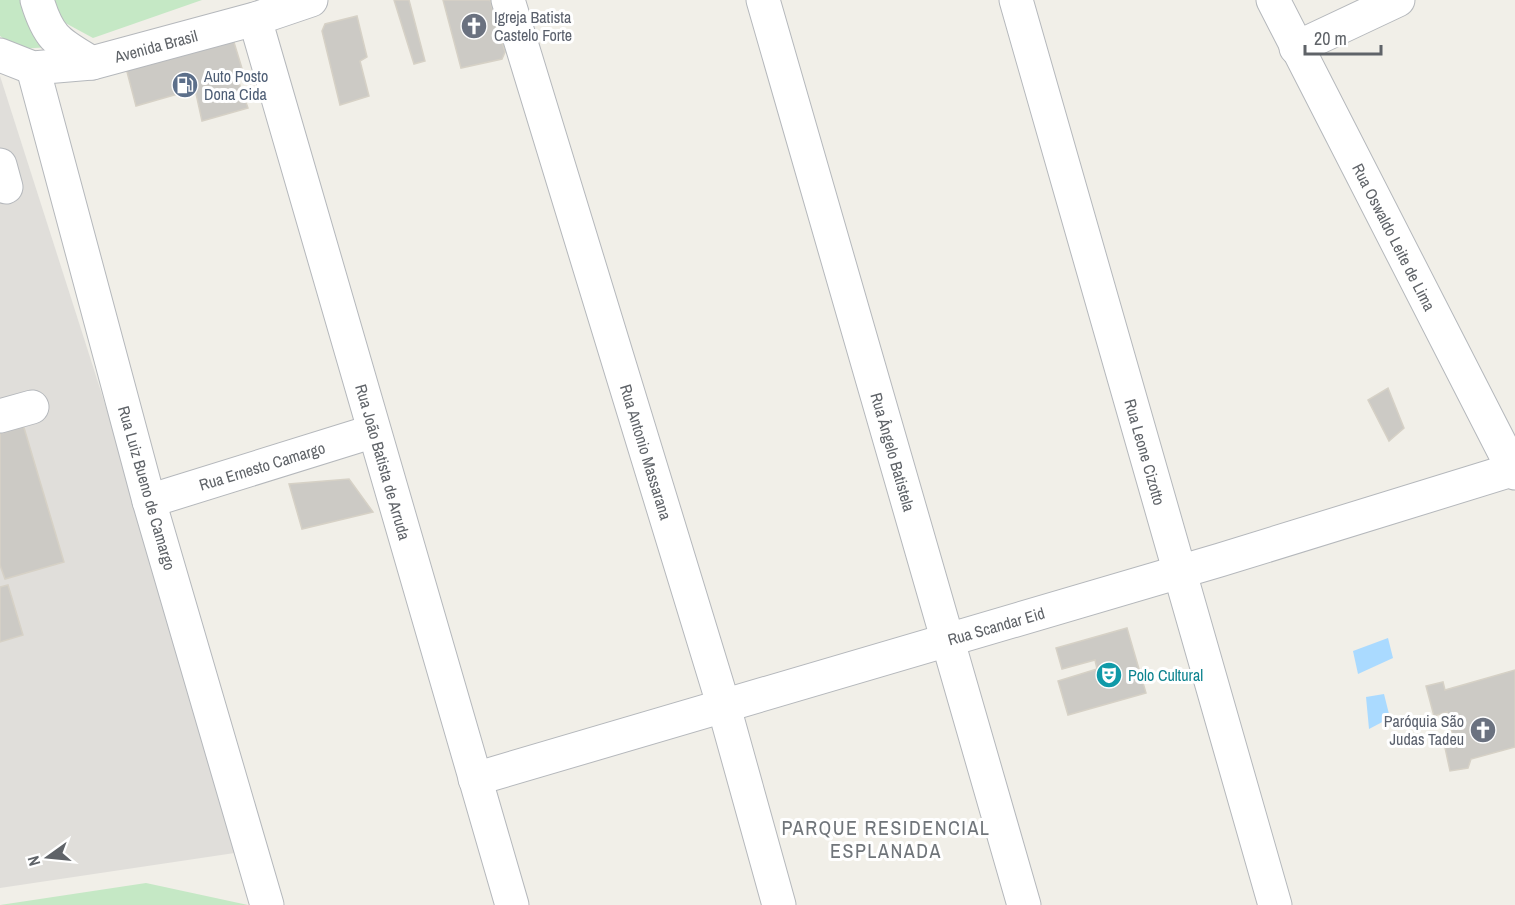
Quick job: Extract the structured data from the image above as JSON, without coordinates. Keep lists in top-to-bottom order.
{
  "streets": {
    "street": [
      "Avenida Brasil",
      "Rua Oswaldo Leite de Lima",
      "Rua Antonio Massarana",
      "Rua Ângelo Batistela",
      "Rua Leone Cizotto",
      "Rua João Batista de Arruda",
      "Rua Ernesto Camargo",
      "Rua Luiz Bueno de Camargo",
      "Rua Scandar Eid"
    ]
  },
  "crossings": [
    ["Avenida Brasil", "Rua João Batista de Arruda"],
    ["Avenida Brasil", "Rua Luiz Bueno de Camargo"],
    ["Rua Oswaldo Leite de Lima", "Rua Scandar Eid"],
    ["Rua Antonio Massarana", "Rua Scandar Eid"],
    ["Rua Ângelo Batistela", "Rua Scandar Eid"],
    ["Rua Leone Cizotto", "Rua Scandar Eid"],
    ["Rua João Batista de Arruda", "Rua Ernesto Camargo"],
    ["Rua João Batista de Arruda", "Rua Scandar Eid"],
    ["Rua Ernesto Camargo", "Rua Luiz Bueno de Camargo"]
  ],
  "districts": ["PARQUE RESIDENCIAL ESPLANADA"],
  "places": {
    "church": ["Igreja Batista Castelo Forte", "Paróquia São Judas Tadeu"],
    "fuel station": ["Auto Posto Dona Cida"],
    "theatre": ["Polo Cultural"]
  },
  "scale_bar": "20 m",
  "north": "left"
}
